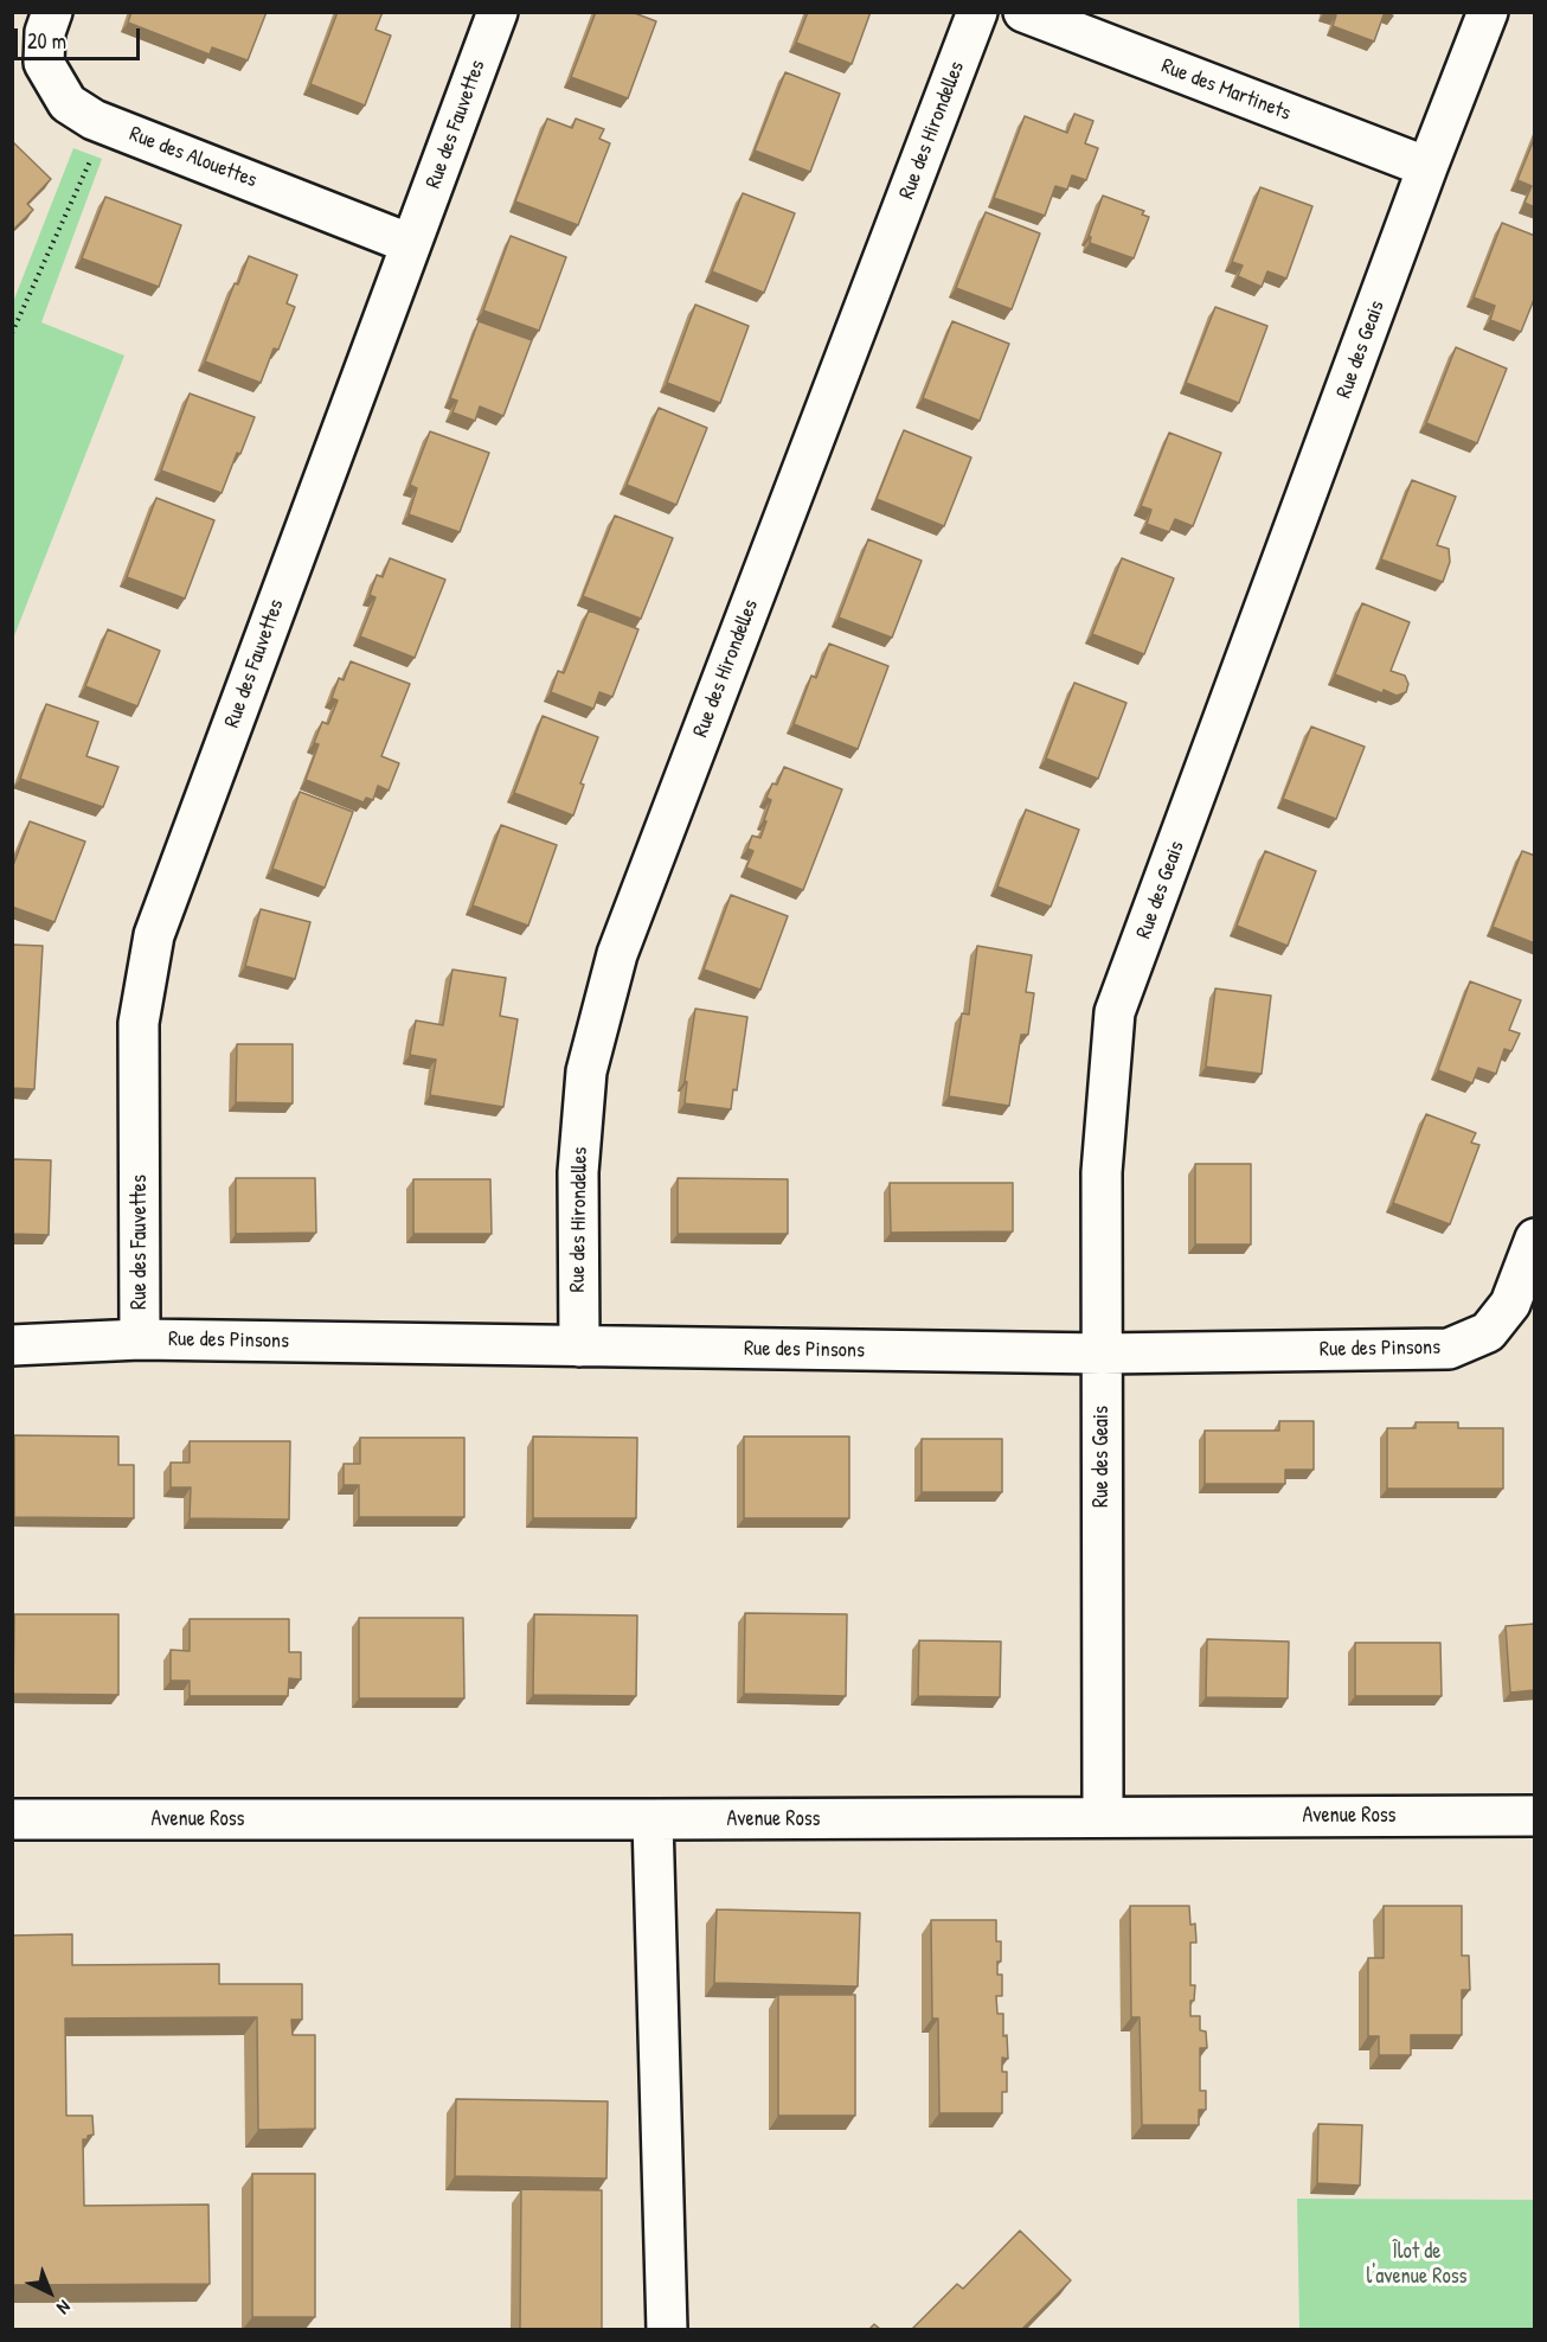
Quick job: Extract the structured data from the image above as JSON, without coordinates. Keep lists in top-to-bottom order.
{
  "streets": {
    "street": [
      "Rue des Martinets",
      "Rue des Fauvettes",
      "Rue des Hirondelles",
      "Rue des Alouettes",
      "Rue des Geais",
      "Rue des Pinsons",
      "Avenue Ross"
    ]
  },
  "crossings": [
    ["Rue des Martinets", "Rue des Geais"],
    ["Rue des Fauvettes", "Rue des Alouettes"],
    ["Rue des Fauvettes", "Rue des Pinsons"],
    ["Rue des Hirondelles", "Rue des Pinsons"],
    ["Rue des Geais", "Rue des Pinsons"],
    ["Rue des Geais", "Avenue Ross"]
  ],
  "parks": ["Îlot de l'avenue Ross"],
  "scale_bar": "20 m",
  "north": "bottom right"
}
